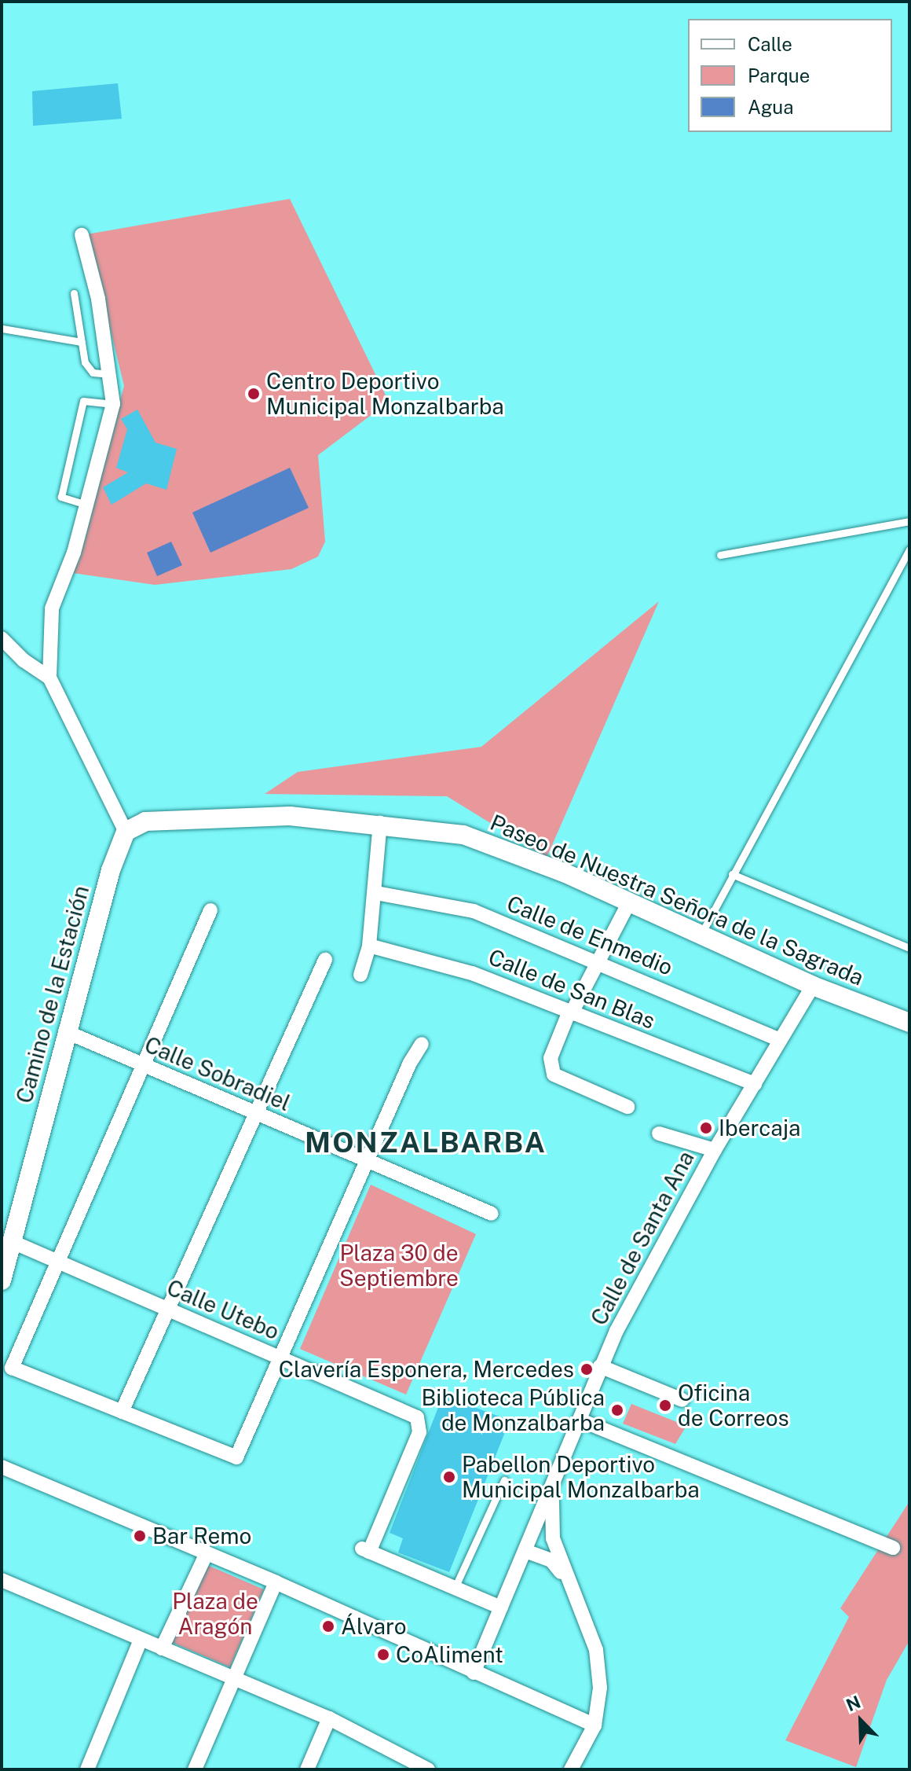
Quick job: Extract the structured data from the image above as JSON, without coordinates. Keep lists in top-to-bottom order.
{
  "streets": {
    "street": [
      "Paseo de Nuestra Señora de la Sagrada",
      "Calle de Enmedio",
      "Calle de San Blas",
      "Camino de la Estación",
      "Calle Sobradiel",
      "Calle de Santa Ana",
      "Calle Utebo"
    ]
  },
  "crossings": [
    ["Paseo de Nuestra Señora de la Sagrada", "Camino de la Estación"],
    ["Paseo de Nuestra Señora de la Sagrada", "Calle de Santa Ana"],
    ["Calle de Enmedio", "Calle de Santa Ana"],
    ["Calle de San Blas", "Calle de Santa Ana"],
    ["Camino de la Estación", "Calle Sobradiel"],
    ["Camino de la Estación", "Calle Utebo"]
  ],
  "districts": ["MONZALBARBA"],
  "parks": ["Plaza 30 de Septiembre", "Plaza de Aragón"],
  "places": [
    "Centro Deportivo Municipal Monzalbarba",
    "Ibercaja",
    "Clavería Esponera, Mercedes",
    "Oficina de Correos",
    "Biblioteca Pública de Monzalbarba",
    "Pabellon Deportivo Municipal Monzalbarba",
    "Bar Remo",
    "Álvaro",
    "CoAliment"
  ],
  "legend": ["Calle", "Parque", "Agua"],
  "north": "top left"
}
